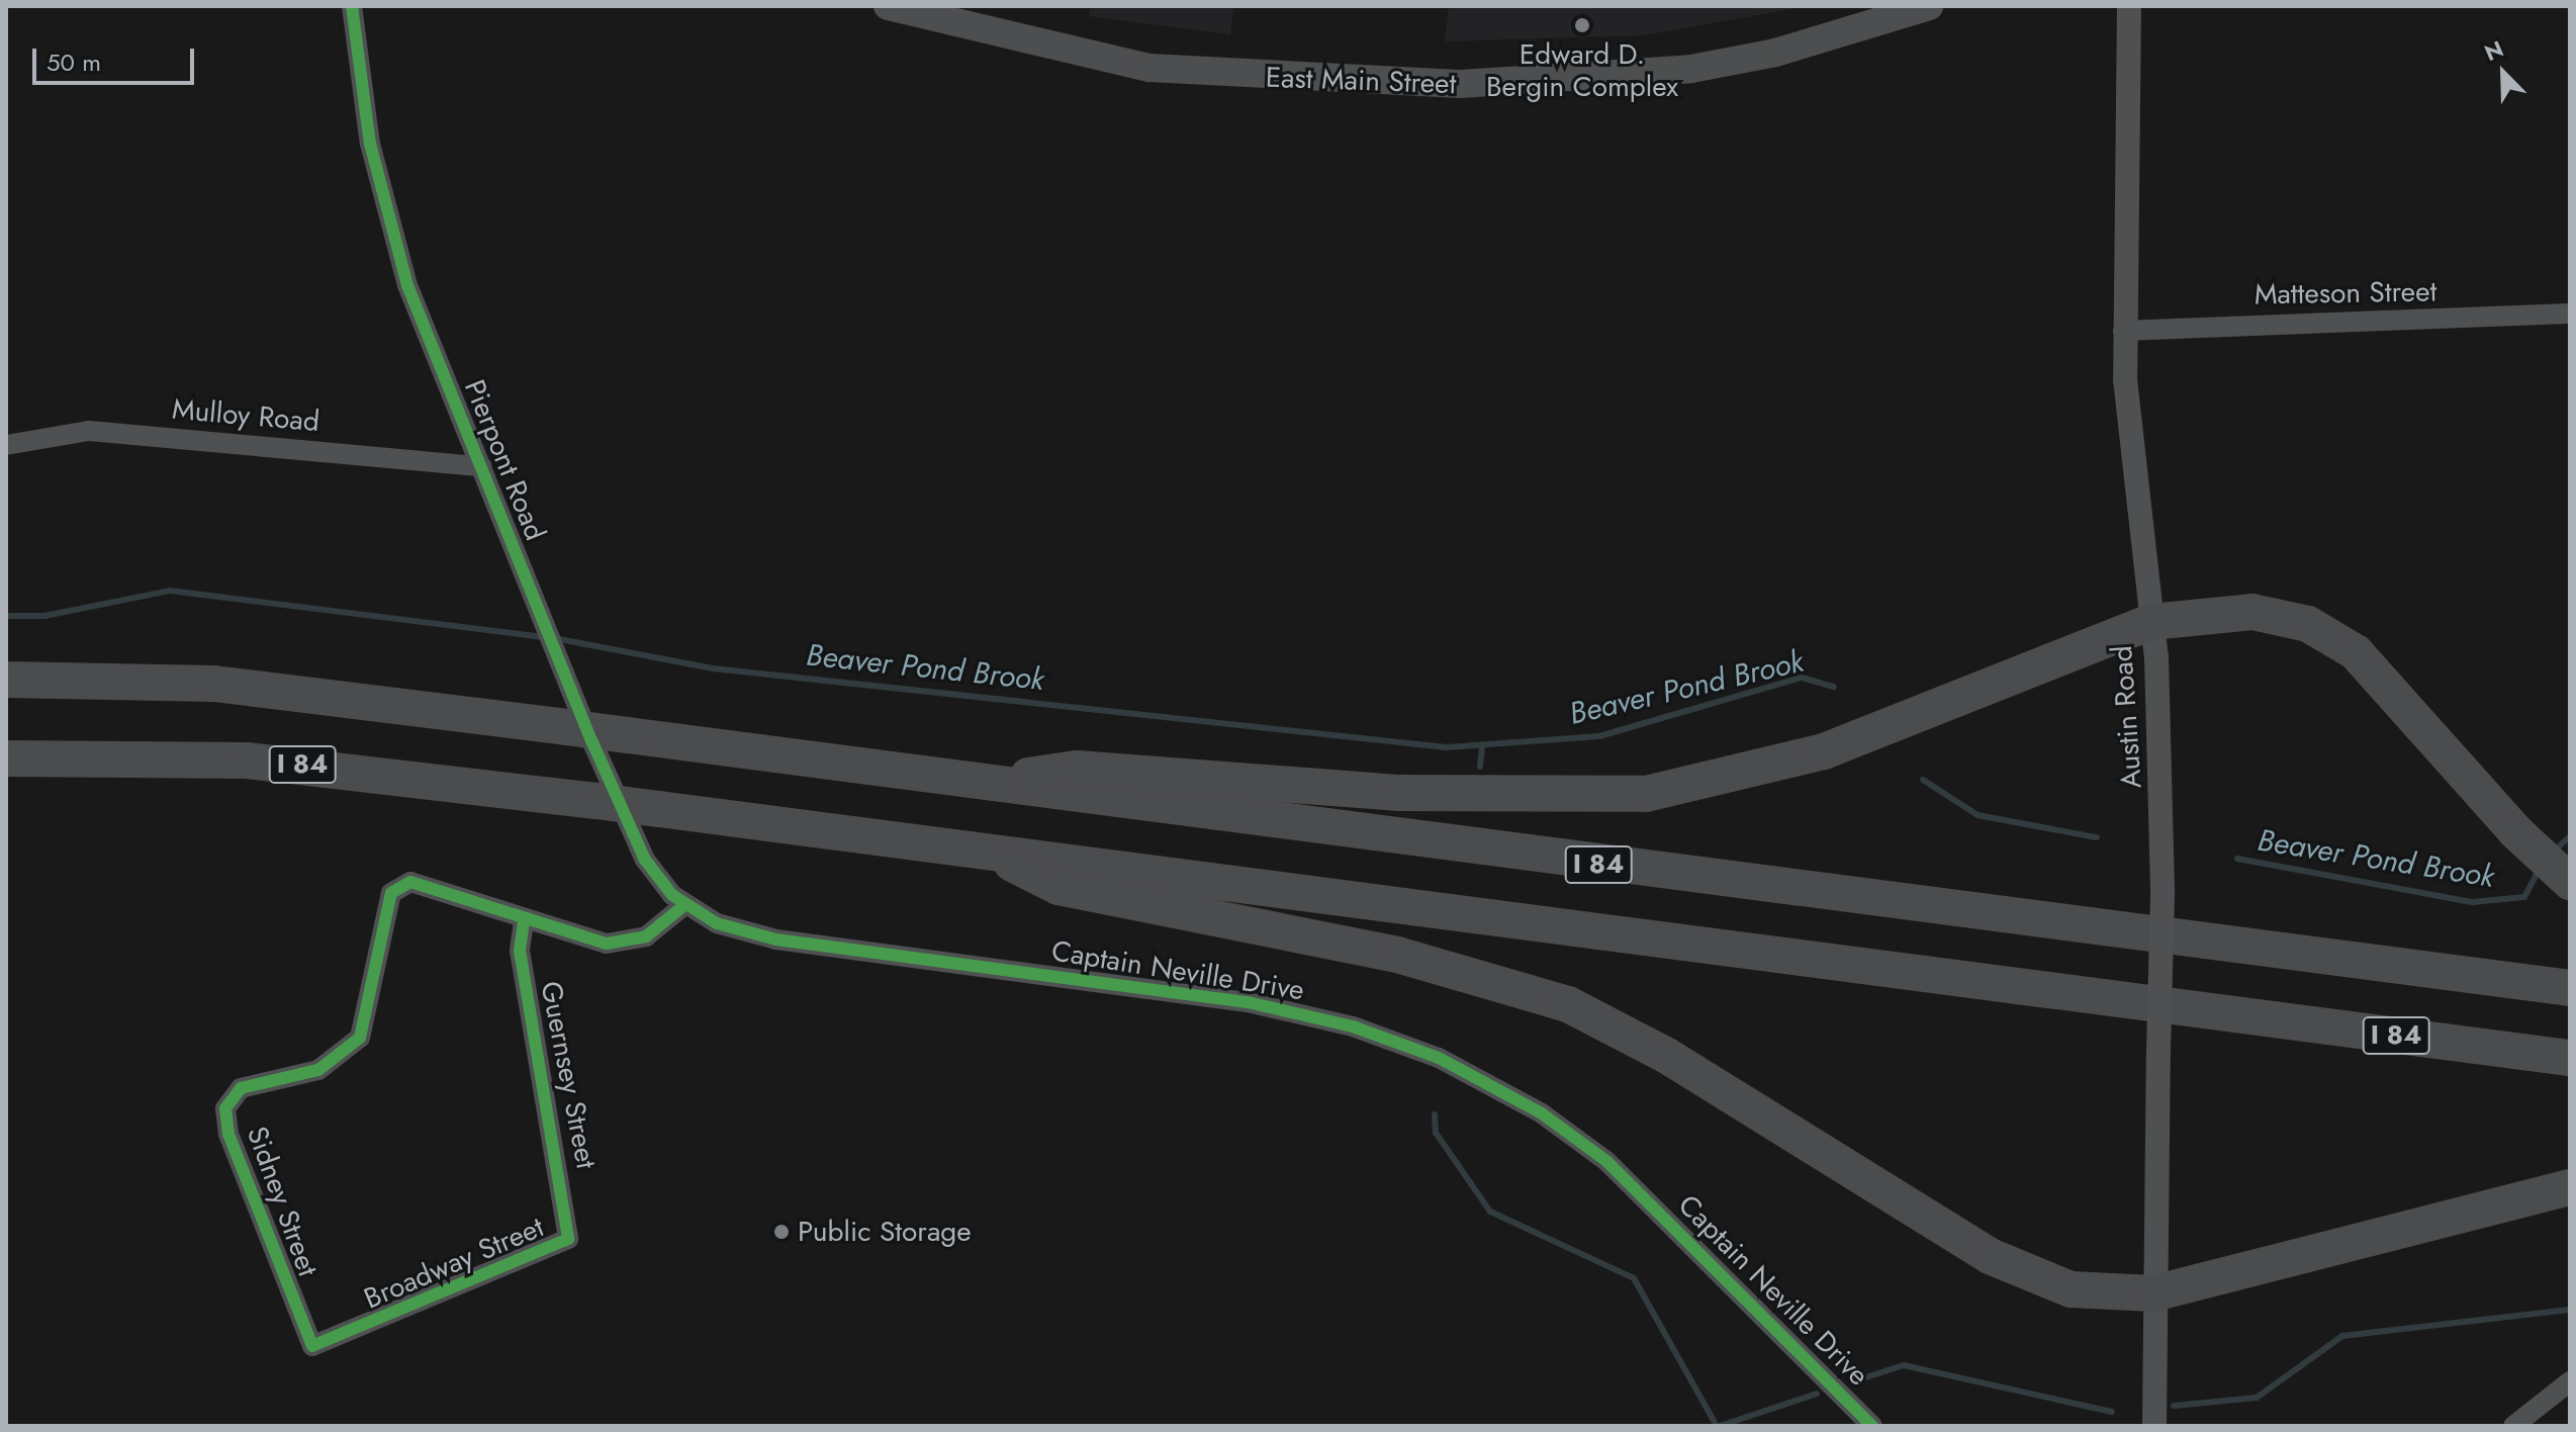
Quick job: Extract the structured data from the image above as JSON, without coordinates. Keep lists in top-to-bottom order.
{
  "streets": {
    "highway": ["I 84"],
    "main road": ["East Main Street"],
    "street": [
      "Matteson Street",
      "Mulloy Road",
      "Pierpont Road",
      "Austin Road",
      "Captain Neville Drive",
      "Guernsey Street",
      "Sidney Street",
      "Broadway Street"
    ]
  },
  "crossings": [
    ["Matteson Street", "Austin Road"],
    ["Mulloy Road", "Pierpont Road"],
    ["Pierpont Road", "Captain Neville Drive"],
    ["Guernsey Street", "Sidney Street"],
    ["Guernsey Street", "Broadway Street"],
    ["Sidney Street", "Broadway Street"]
  ],
  "water": ["Beaver Pond Brook"],
  "places": ["Edward D. Bergin Complex", "Public Storage"],
  "scale_bar": "50 m",
  "north": "top left"
}
